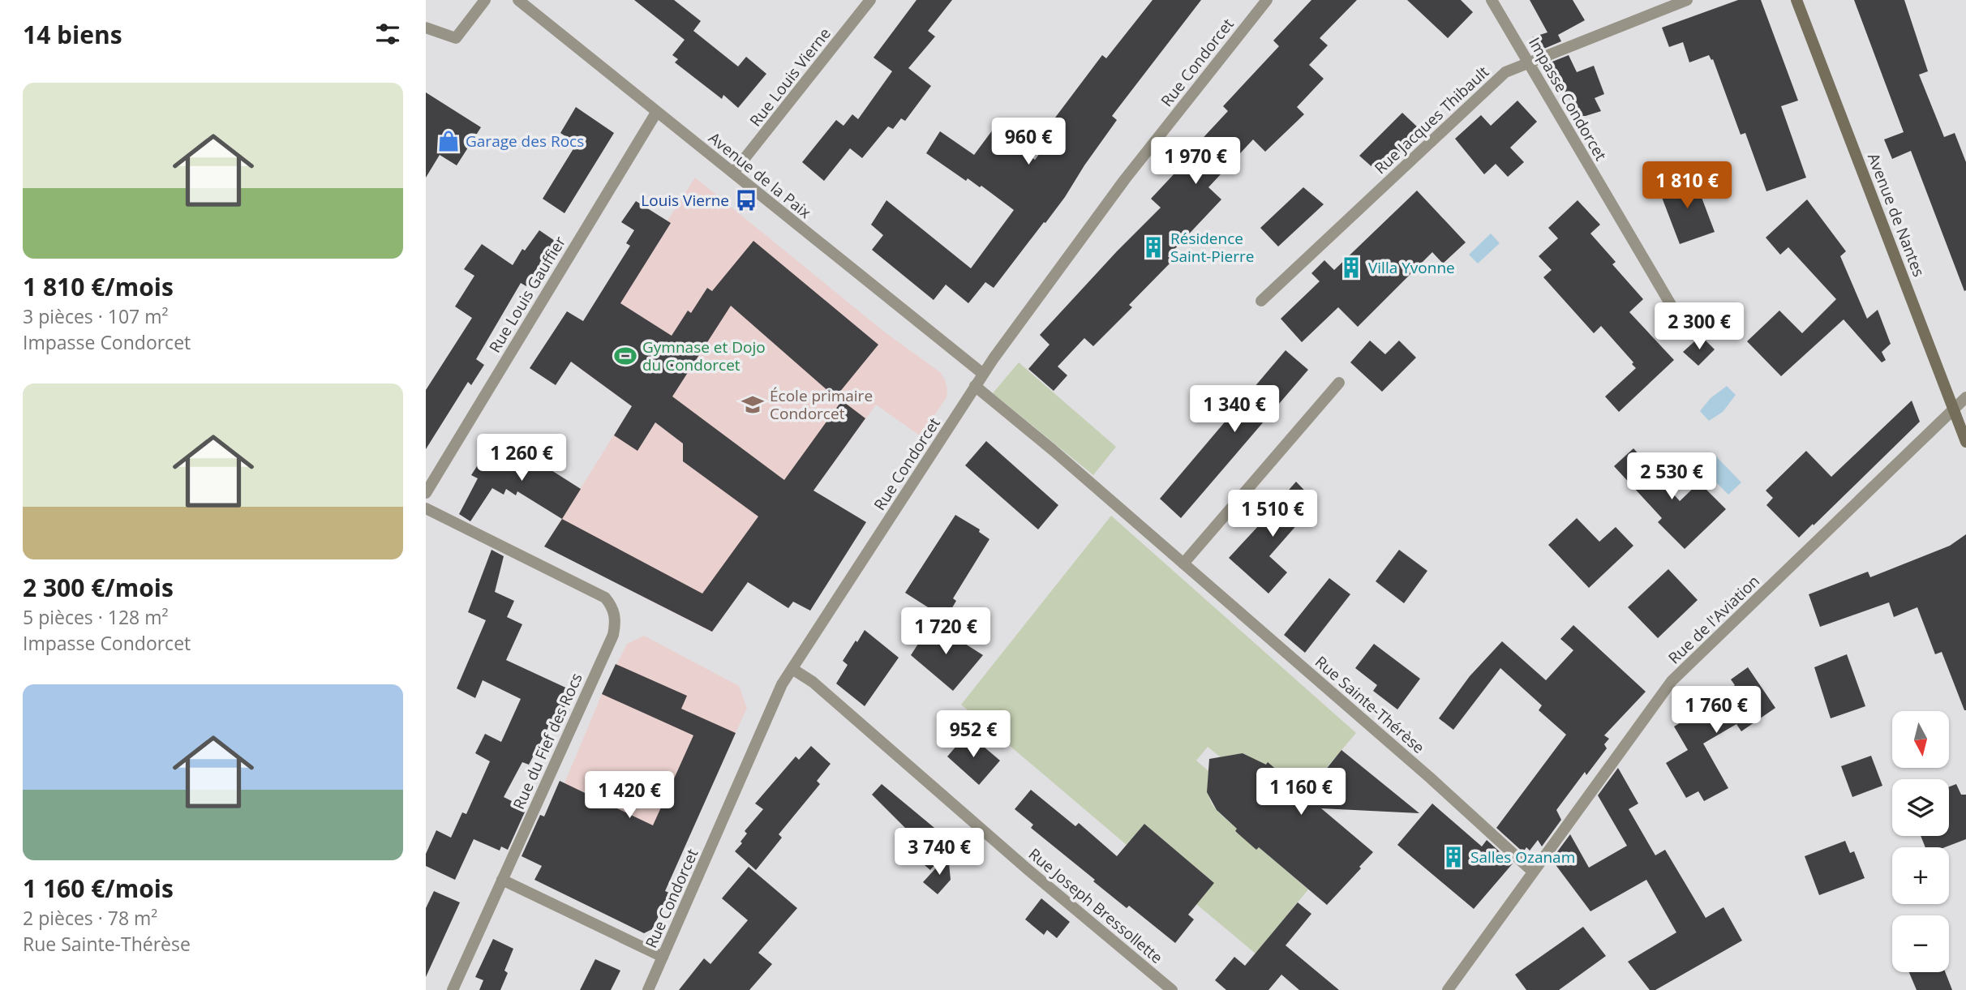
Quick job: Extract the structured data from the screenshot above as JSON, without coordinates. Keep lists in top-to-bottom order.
{
  "streets": {
    "main road": ["Avenue de Nantes"],
    "street": [
      "Rue Condorcet",
      "Rue Louis Vierne",
      "Impasse Condorcet",
      "Rue Jacques Thibault",
      "Avenue de la Paix",
      "Rue Louis Gauffier",
      "Rue de l'Aviation",
      "Rue Sainte-Thérèse",
      "Rue du Fief des Rocs",
      "Rue Joseph Bressollette"
    ]
  },
  "crossings": [
    ["Rue Condorcet", "Avenue de la Paix"],
    ["Rue Condorcet", "Rue Sainte-Thérèse"],
    ["Rue Condorcet", "Rue Joseph Bressollette"],
    ["Rue Louis Vierne", "Avenue de la Paix"],
    ["Impasse Condorcet", "Rue Jacques Thibault"],
    ["Avenue de la Paix", "Rue Louis Gauffier"],
    ["Avenue de Nantes", "Rue de l'Aviation"],
    ["Rue de l'Aviation", "Rue Sainte-Thérèse"]
  ],
  "places": {
    "shop": ["Garage des Rocs"],
    "bus stop": ["Louis Vierne"],
    "building": ["Résidence Saint-Pierre", "Villa Yvonne", "Salles Ozanam"],
    "sports": ["Gymnase et Dojo du Condorcet"],
    "school or university": ["École primaire Condorcet"]
  },
  "north": "bottom",
  "page": {
    "heading": "14 biens",
    "list": [
      {
        "name": "1 810 €/mois",
        "note": "3 pièces · 107 m² · Impasse Condorcet"
      },
      {
        "name": "2 300 €/mois",
        "note": "5 pièces · 128 m² · Impasse Condorcet"
      },
      {
        "name": "1 160 €/mois",
        "note": "2 pièces · 78 m² · Rue Sainte-Thérèse"
      }
    ],
    "price": [
      "960 €",
      "1 970 €",
      "1 810 €",
      "2 300 €",
      "1 340 €",
      "1 260 €",
      "2 530 €",
      "1 510 €",
      "1 720 €",
      "1 760 €",
      "952 €",
      "1 160 €",
      "1 420 €",
      "3 740 €"
    ],
    "map_buttons": ["+", "−"]
  }
}
